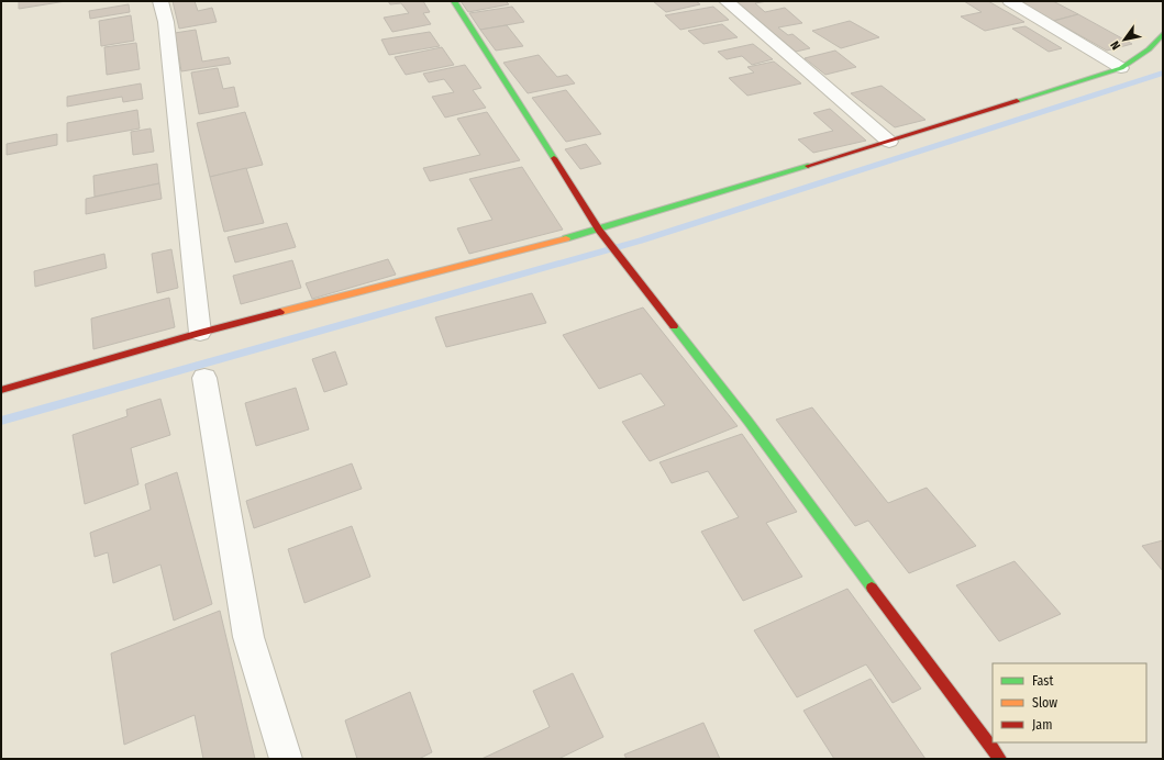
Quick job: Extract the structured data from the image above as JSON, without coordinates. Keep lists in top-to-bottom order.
{
  "legend": ["Fast", "Slow", "Jam"],
  "north": "bottom left"
}
